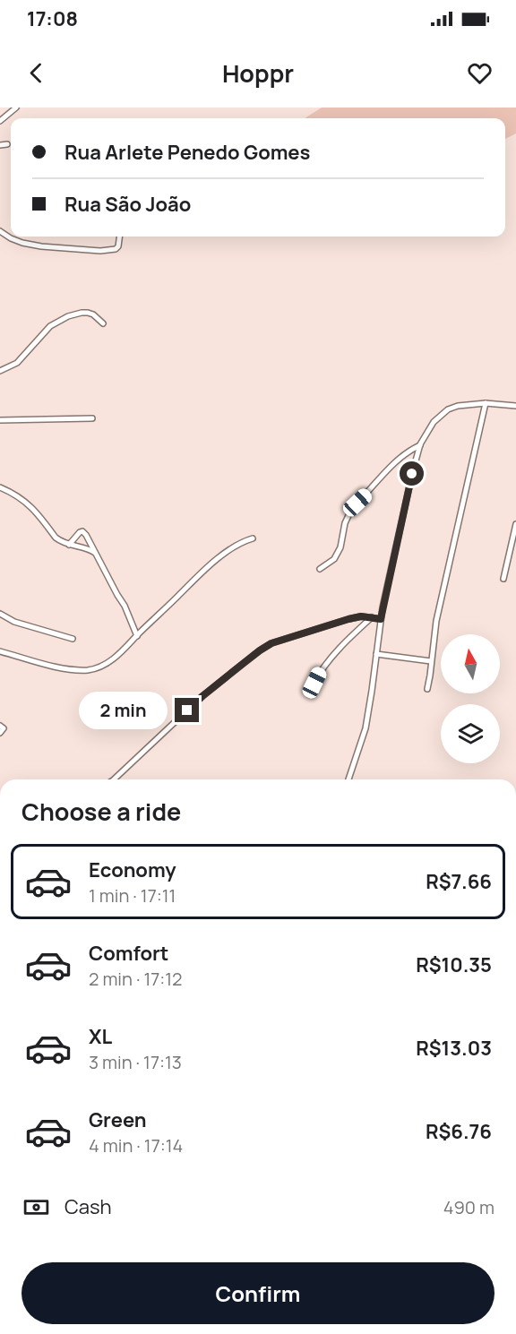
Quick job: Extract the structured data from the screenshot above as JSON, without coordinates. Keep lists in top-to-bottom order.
{
  "north": "top",
  "page": {
    "status": "17:08",
    "header": "Hoppr",
    "banner": ["Rua Arlete Penedo Gomes", "Rua São João"],
    "bubble": "2 min",
    "heading": "Choose a ride",
    "list": [
      {
        "name": "Economy",
        "note": "1 min · 17:11",
        "value": "R$7.66"
      },
      {
        "name": "Comfort",
        "note": "2 min · 17:12",
        "value": "R$10.35"
      },
      {
        "name": "XL",
        "note": "3 min · 17:13",
        "value": "R$13.03"
      },
      {
        "name": "Green",
        "note": "4 min · 17:14",
        "value": "R$6.76"
      }
    ],
    "pay": ["Cash", "490 m"],
    "buttons": "Confirm"
  }
}
